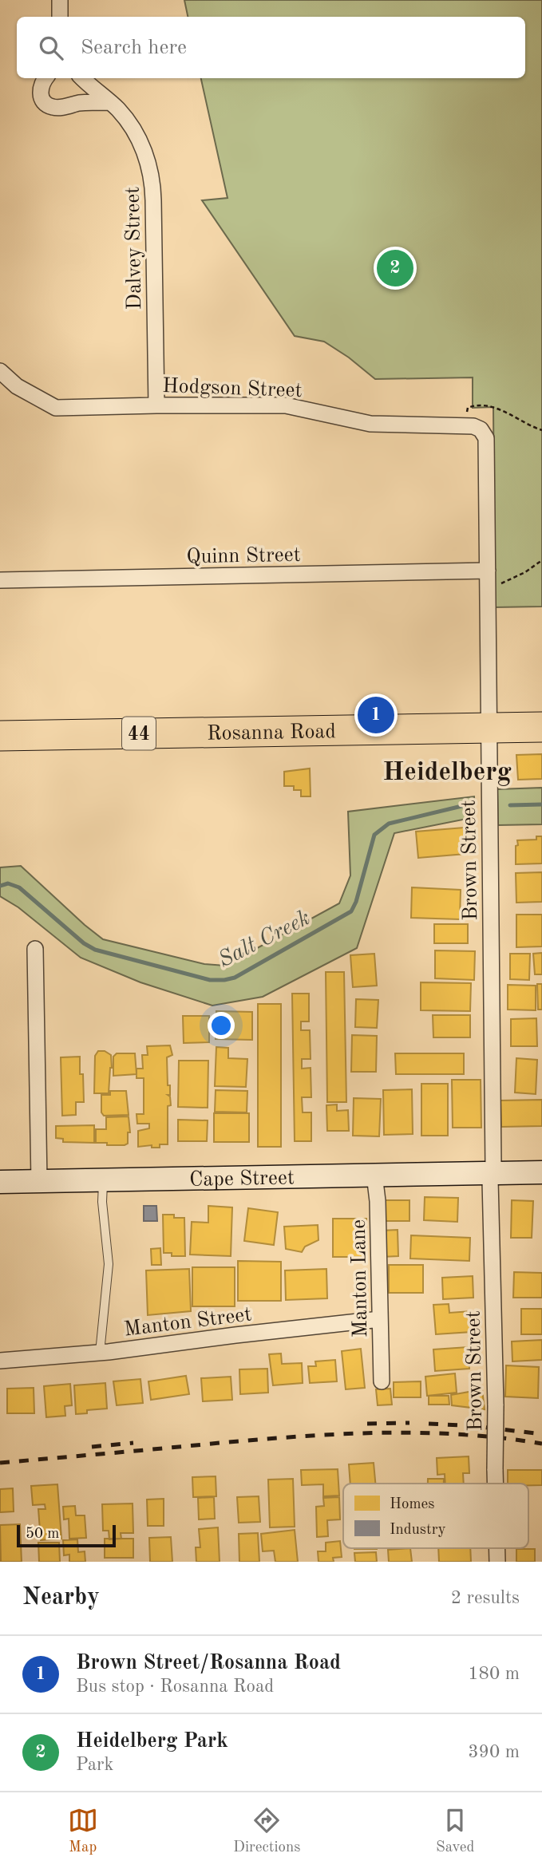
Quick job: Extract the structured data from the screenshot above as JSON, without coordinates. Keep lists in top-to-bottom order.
{
  "streets": {
    "highway": ["Rosanna Road", "44"],
    "street": [
      "Dalvey Street",
      "Hodgson Street",
      "Quinn Street",
      "Brown Street",
      "Cape Street",
      "Manton Lane",
      "Manton Street"
    ]
  },
  "crossings": [
    ["Dalvey Street", "Hodgson Street"],
    ["Hodgson Street", "Brown Street"],
    ["Quinn Street", "Brown Street"],
    ["Rosanna Road", "Brown Street"],
    ["Brown Street", "Cape Street"],
    ["Cape Street", "Manton Lane"],
    ["Manton Lane", "Manton Street"]
  ],
  "districts": ["Heidelberg"],
  "water": ["Salt Creek"],
  "legend": ["Homes", "Industry"],
  "scale_bar": "50 m",
  "page": {
    "search": "Search here",
    "pins": ["2", "1"],
    "scale": "50 m",
    "heading": ["Nearby", "2 results"],
    "list": [
      {
        "mark": "1",
        "name": "Brown Street/Rosanna Road",
        "note": "Bus stop · Rosanna Road",
        "value": "180 m"
      },
      {
        "mark": "2",
        "name": "Heidelberg Park",
        "note": "Park",
        "value": "390 m"
      }
    ],
    "nav": ["Map", "Directions", "Saved"]
  }
}
